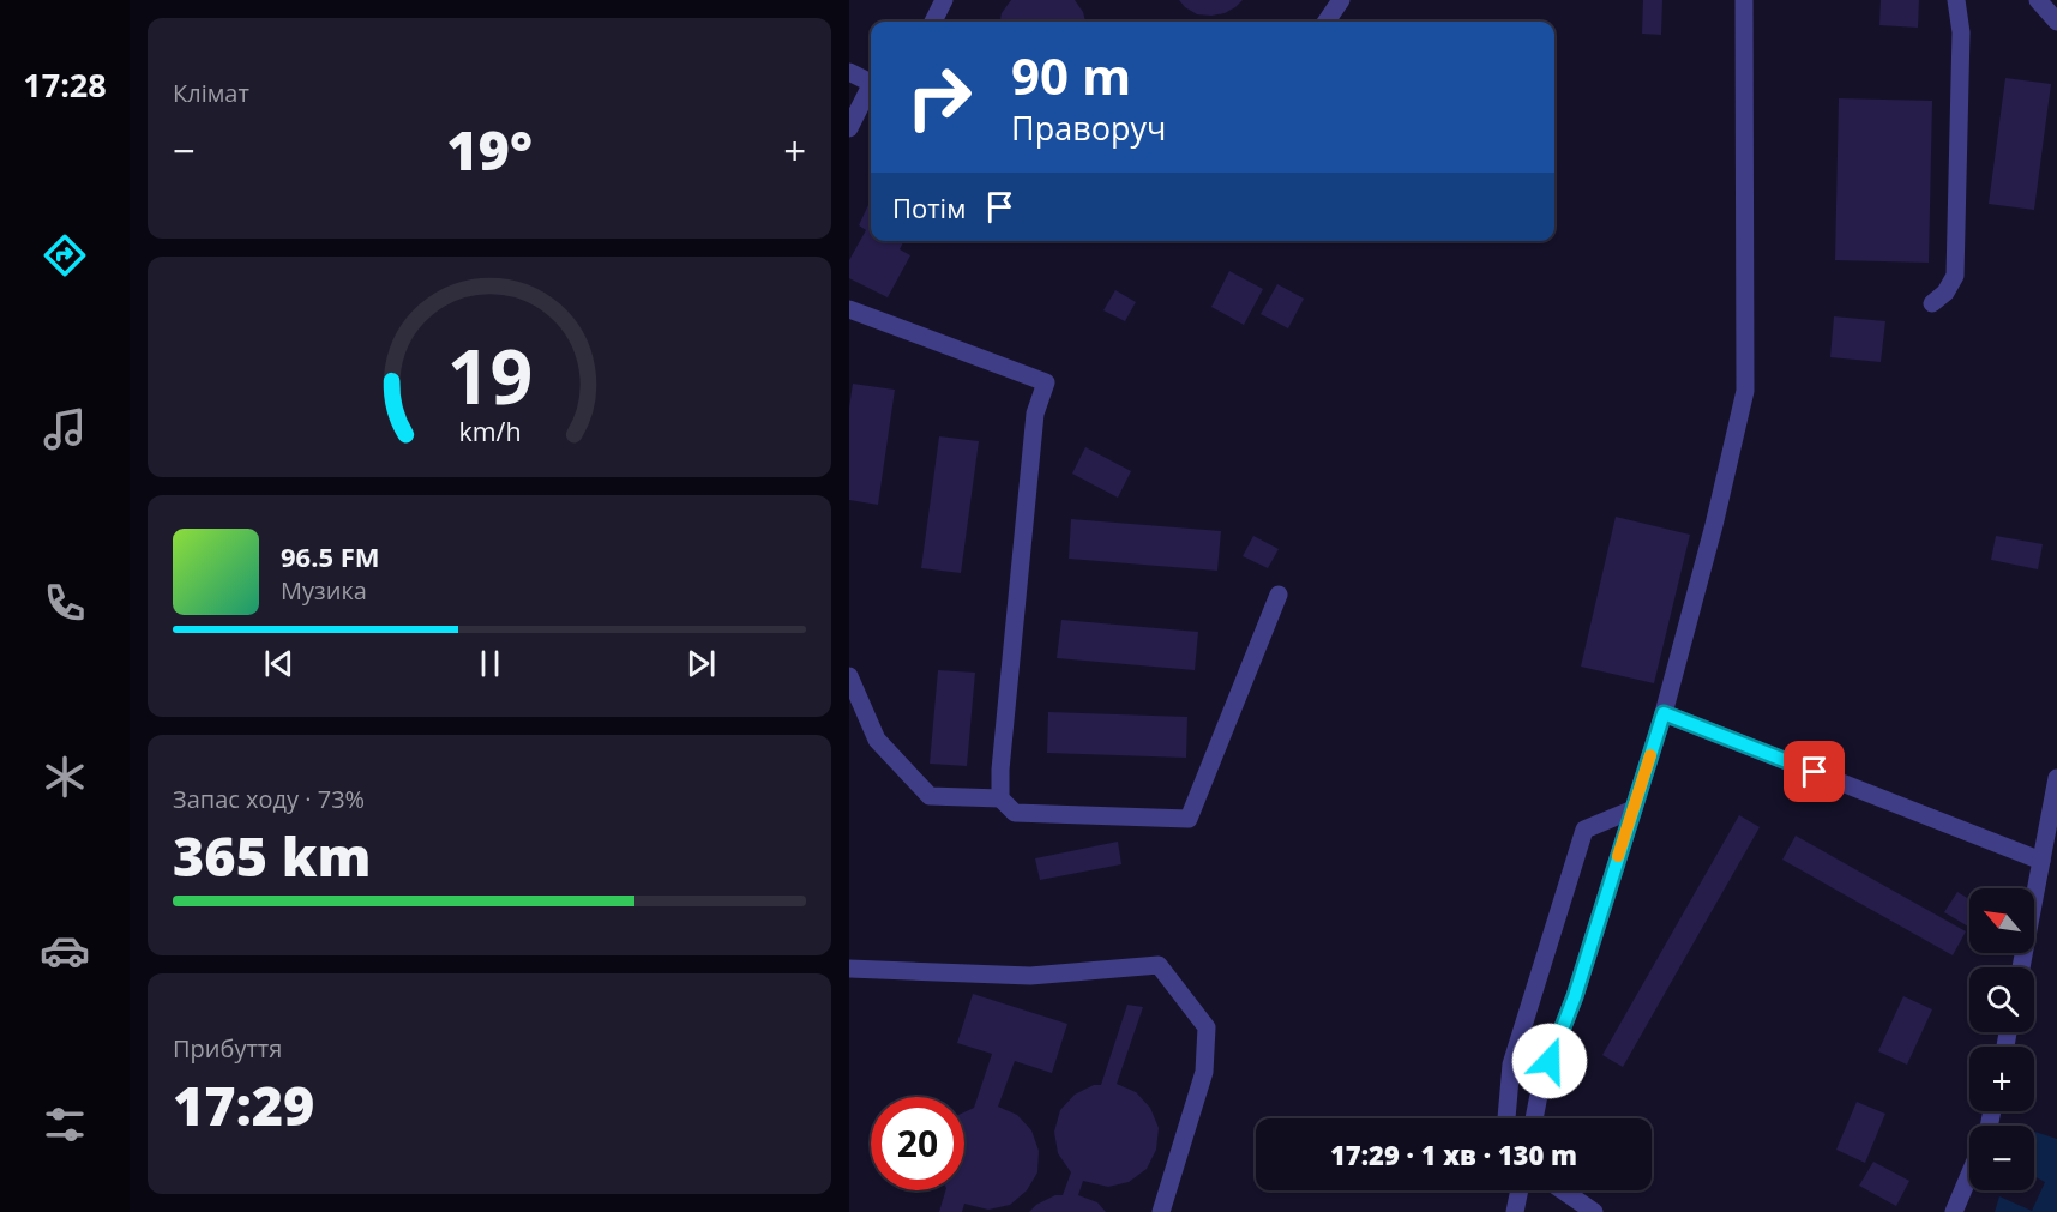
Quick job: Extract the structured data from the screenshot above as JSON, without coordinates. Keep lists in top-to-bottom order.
{
  "north": "top left",
  "page": {
    "tabs": "17:28",
    "tile": [
      "Клімат",
      ["Запас ходу · 73%", "365 km"],
      ["Прибуття", "17:29"]
    ],
    "turn": ["90 m", "Праворуч"],
    "heat": ["−", "19°", "+"],
    "then": "Потім",
    "song": ["96.5 FM", "Музика"],
    "map_buttons": ["+", "−"],
    "limit": "20",
    "trip": "17:29 · 1 хв · 130 m",
    "gauge": ["19", "km/h"]
  }
}
